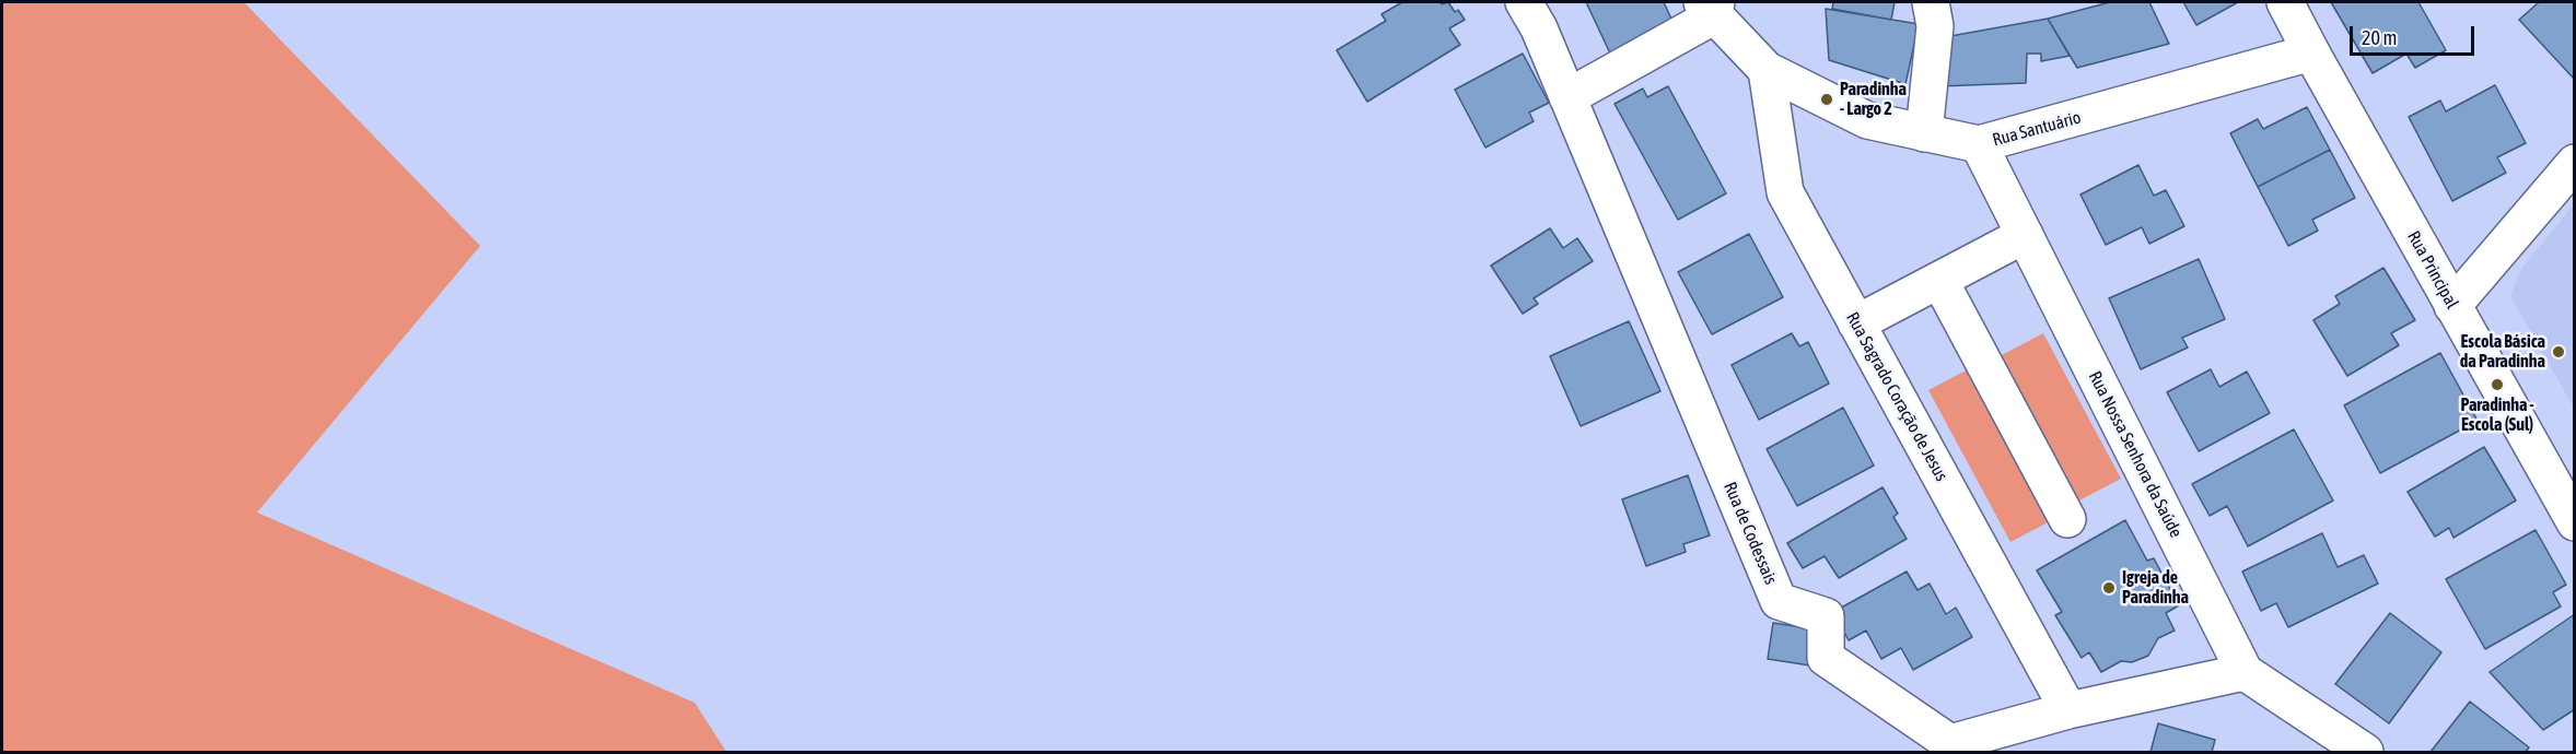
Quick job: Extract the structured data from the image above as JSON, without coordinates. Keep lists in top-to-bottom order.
{
  "streets": {
    "street": [
      "Rua Santuário",
      "Rua Principal",
      "Rua Sagrado Coração de Jesus",
      "Rua Nossa Senhora da Saúde",
      "Rua de Codessais"
    ]
  },
  "crossings": [
    ["Rua Santuário", "Rua Principal"],
    ["Rua Santuário", "Rua Sagrado Coração de Jesus"],
    ["Rua Santuário", "Rua Nossa Senhora da Saúde"],
    ["Rua Sagrado Coração de Jesus", "Rua de Codessais"],
    ["Rua Nossa Senhora da Saúde", "Rua de Codessais"]
  ],
  "places": [
    "Paradinha - Largo 2",
    "Escola Básica da Paradinha",
    "Paradinha - Escola (Sul)",
    "Igreja de Paradinha"
  ],
  "scale_bar": "20 m"
}
